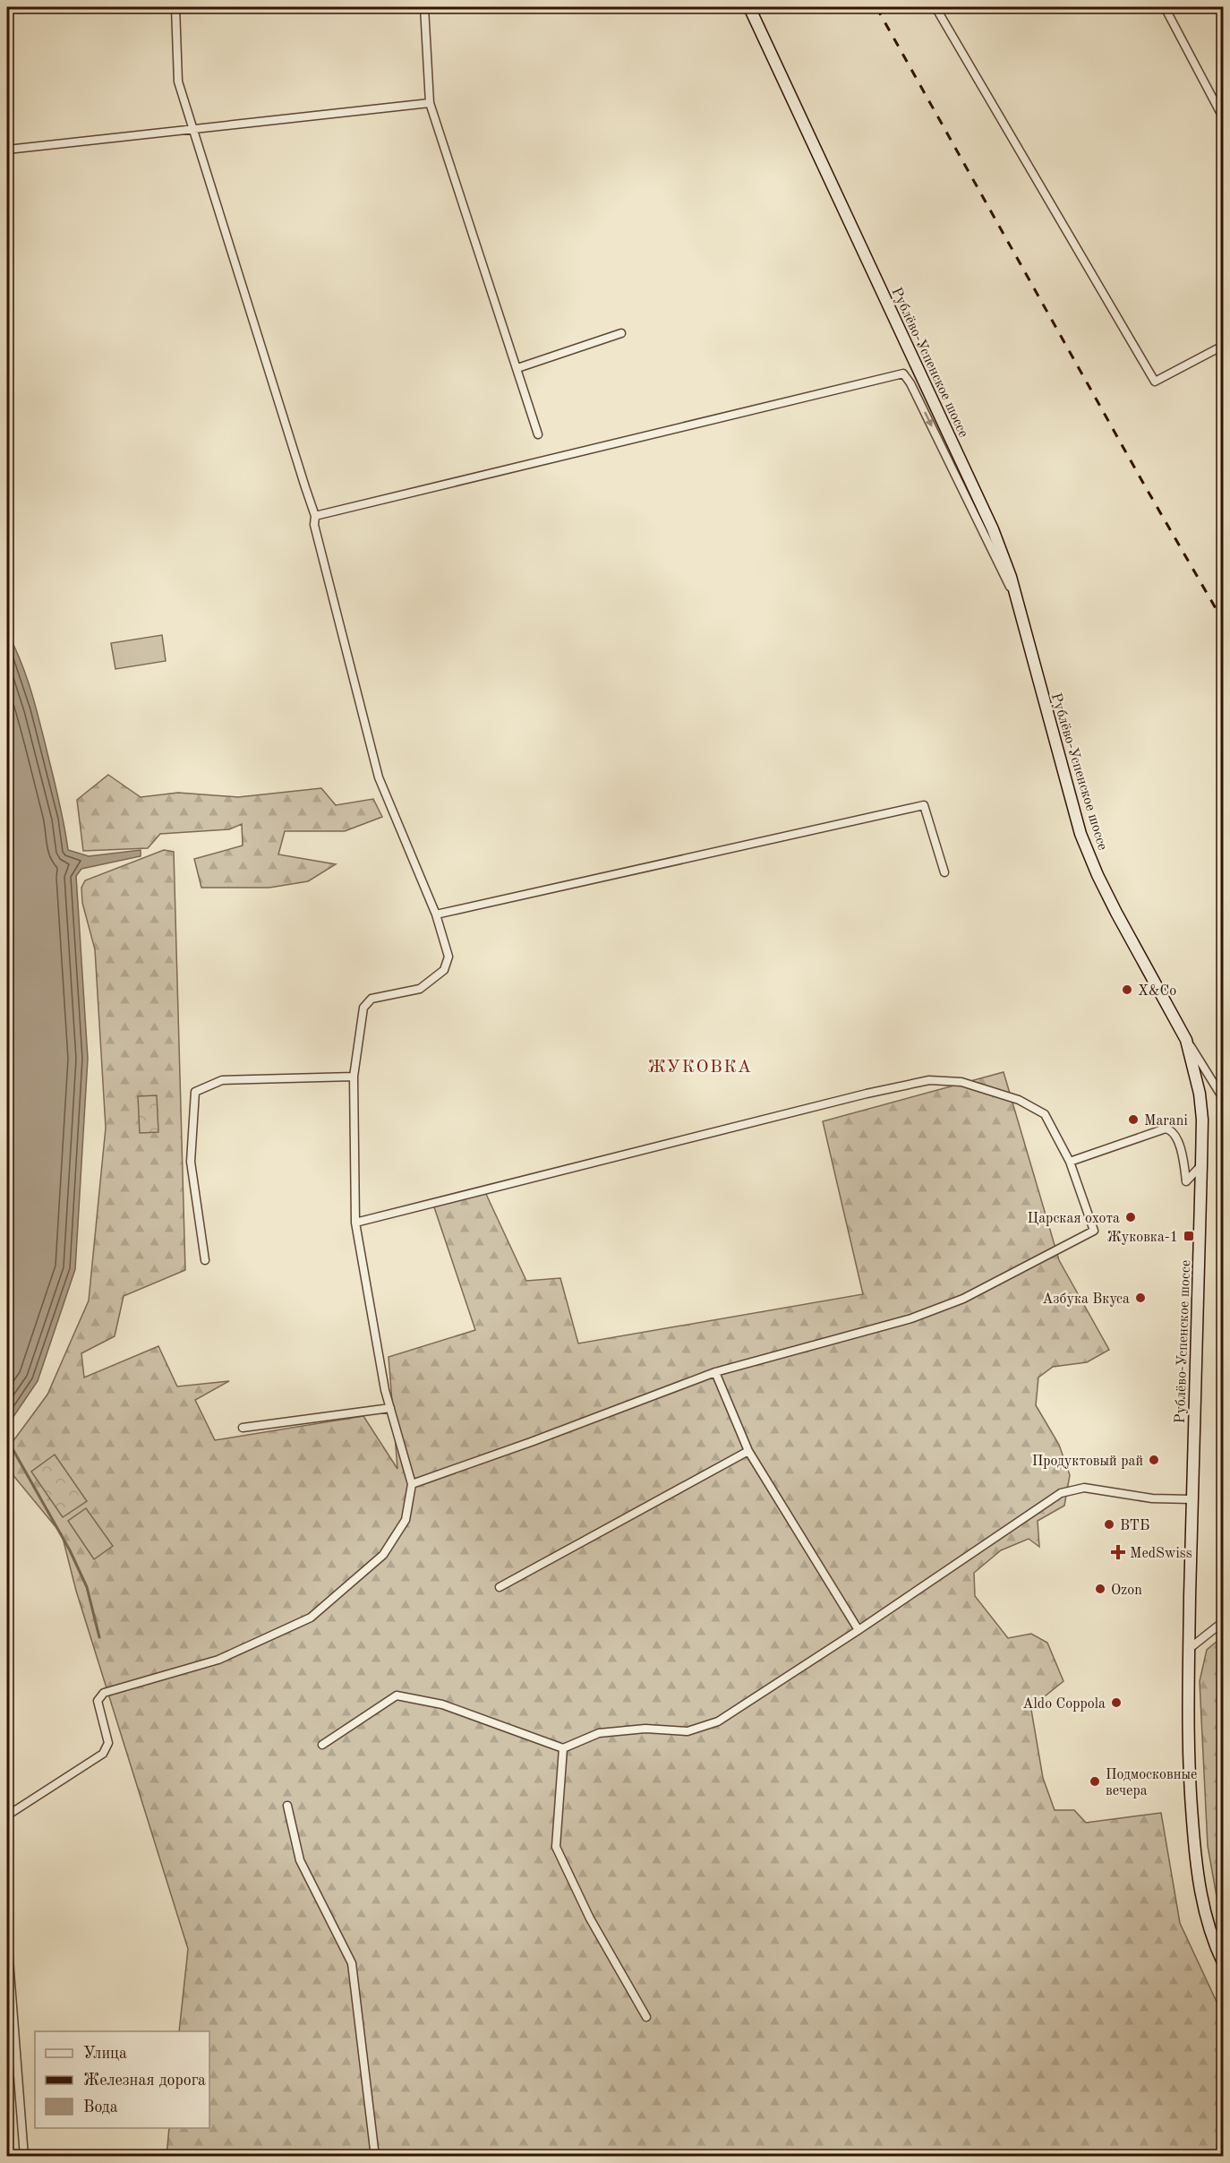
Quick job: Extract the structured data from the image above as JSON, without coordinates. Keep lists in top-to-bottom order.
{
  "streets": {
    "main road": ["Рублёво-Успенское шоссе"]
  },
  "districts": ["ЖУКОВКА"],
  "places": {
    "other": [
      "X&Co",
      "Marani",
      "Царская охота",
      "Азбука Вкуса",
      "Продуктовый рай",
      "ВТБ",
      "Ozon",
      "Aldo Coppola",
      "Подмосковные вечера"
    ],
    "transit": ["Жуковка-1"],
    "health": ["MedSwiss"]
  },
  "legend": ["Улица", "Железная дорога", "Вода"]
}
